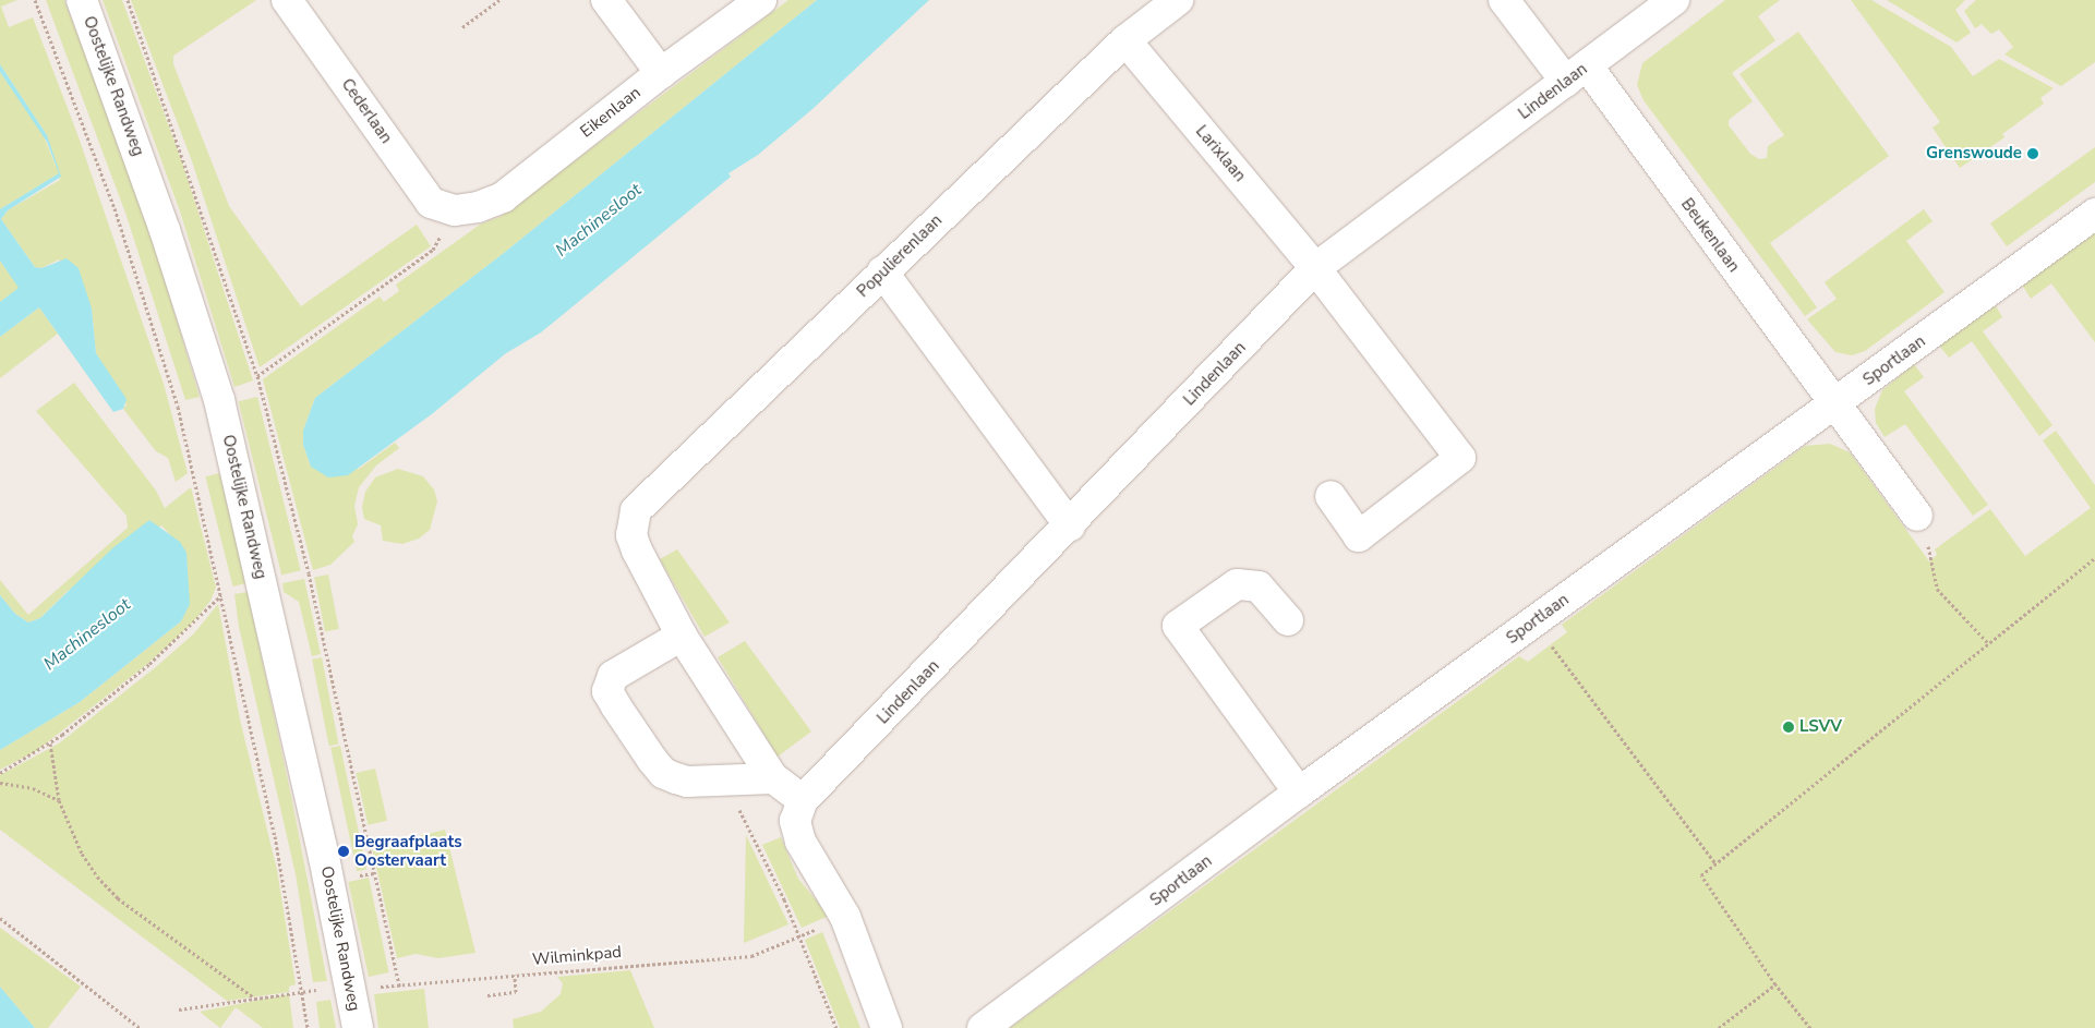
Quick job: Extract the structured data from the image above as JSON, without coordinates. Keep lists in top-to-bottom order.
{
  "streets": {
    "street": [
      "Oostelijke Randweg",
      "Lindenlaan",
      "Cederlaan",
      "Eikenlaan",
      "Larixlaan",
      "Beukenlaan",
      "Populierenlaan",
      "Sportlaan"
    ],
    "path": ["Wilminkpad"]
  },
  "crossings": [
    ["Oostelijke Randweg", "Wilminkpad"],
    ["Lindenlaan", "Larixlaan"],
    ["Lindenlaan", "Beukenlaan"],
    ["Cederlaan", "Eikenlaan"],
    ["Larixlaan", "Populierenlaan"],
    ["Beukenlaan", "Sportlaan"]
  ],
  "water": ["Machinesloot"],
  "places": ["Grenswoude", "LSVV", "Begraafplaats Oostervaart"]
}
